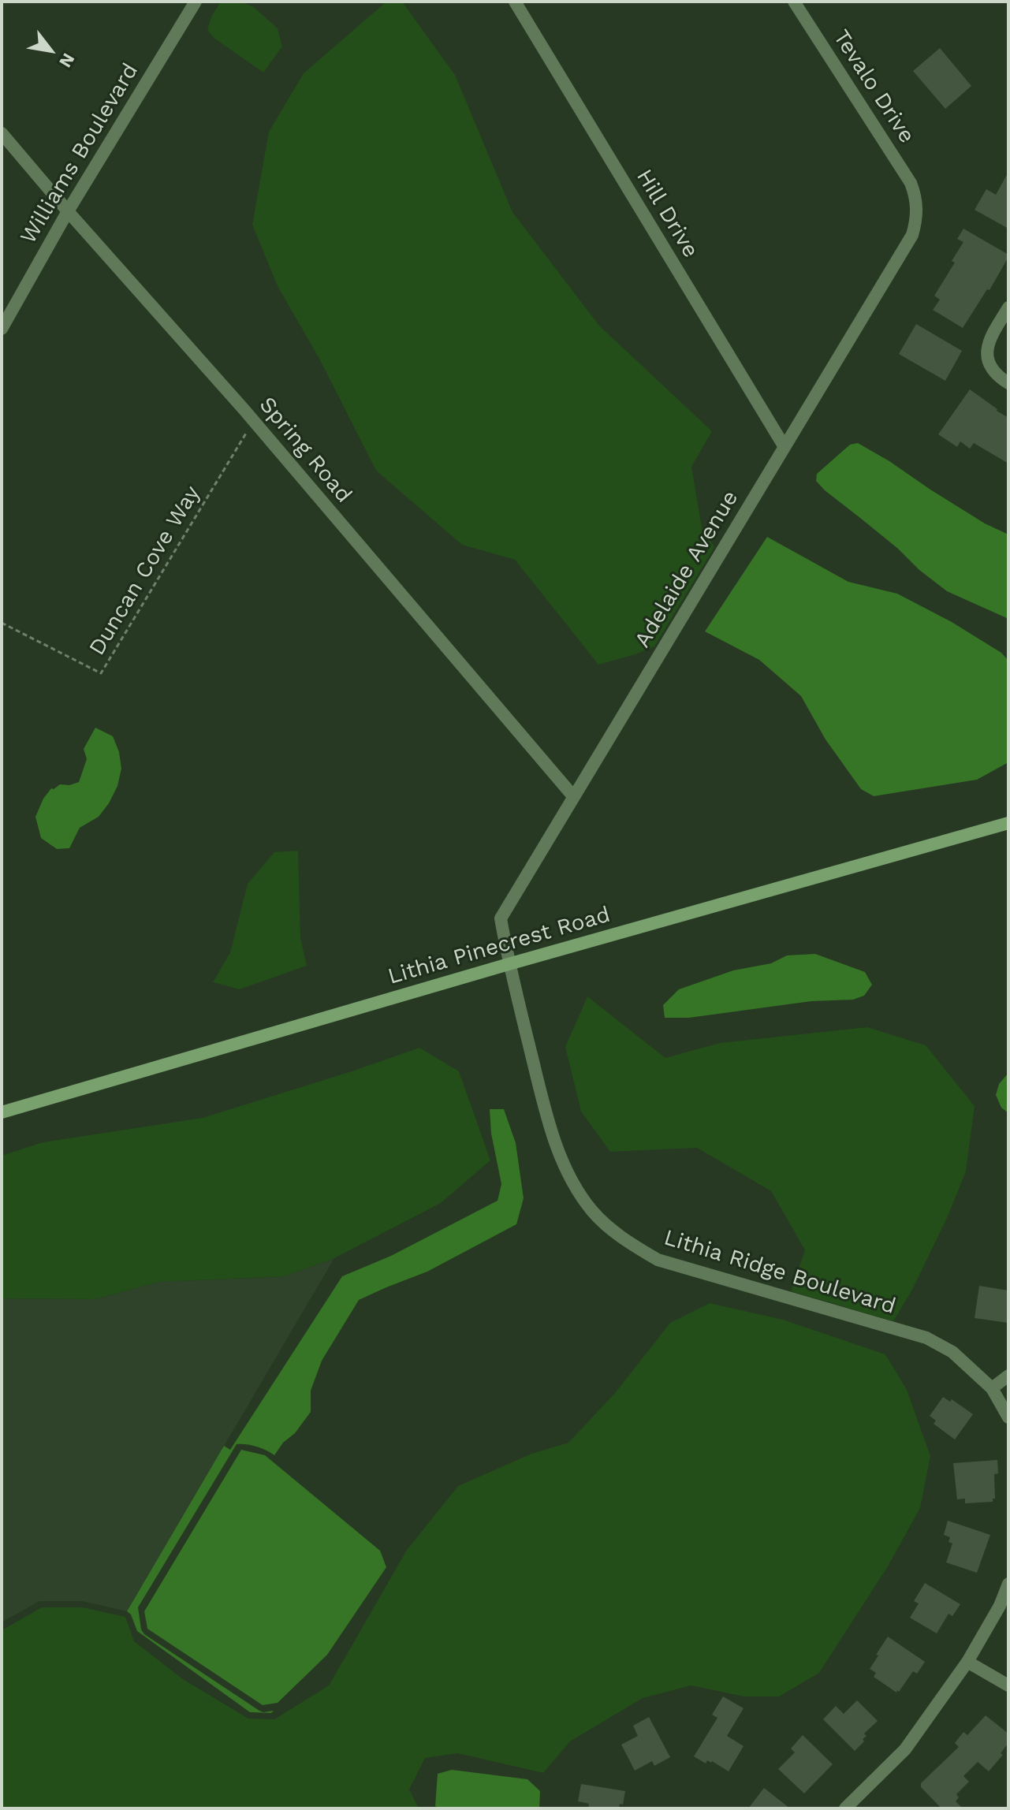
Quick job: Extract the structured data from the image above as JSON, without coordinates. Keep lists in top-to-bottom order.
{
  "streets": {
    "main road": ["Lithia Pinecrest Road"],
    "street": [
      "Tevalo Drive",
      "Williams Boulevard",
      "Hill Drive",
      "Spring Road",
      "Adelaide Avenue",
      "Lithia Ridge Boulevard"
    ],
    "path": ["Duncan Cove Way"]
  },
  "crossings": [
    ["Tevalo Drive", "Adelaide Avenue"],
    ["Williams Boulevard", "Spring Road"],
    ["Hill Drive", "Adelaide Avenue"],
    ["Spring Road", "Adelaide Avenue"],
    ["Spring Road", "Duncan Cove Way"],
    ["Adelaide Avenue", "Lithia Pinecrest Road"],
    ["Adelaide Avenue", "Lithia Ridge Boulevard"],
    ["Lithia Pinecrest Road", "Lithia Ridge Boulevard"]
  ],
  "north": "bottom right"
}
